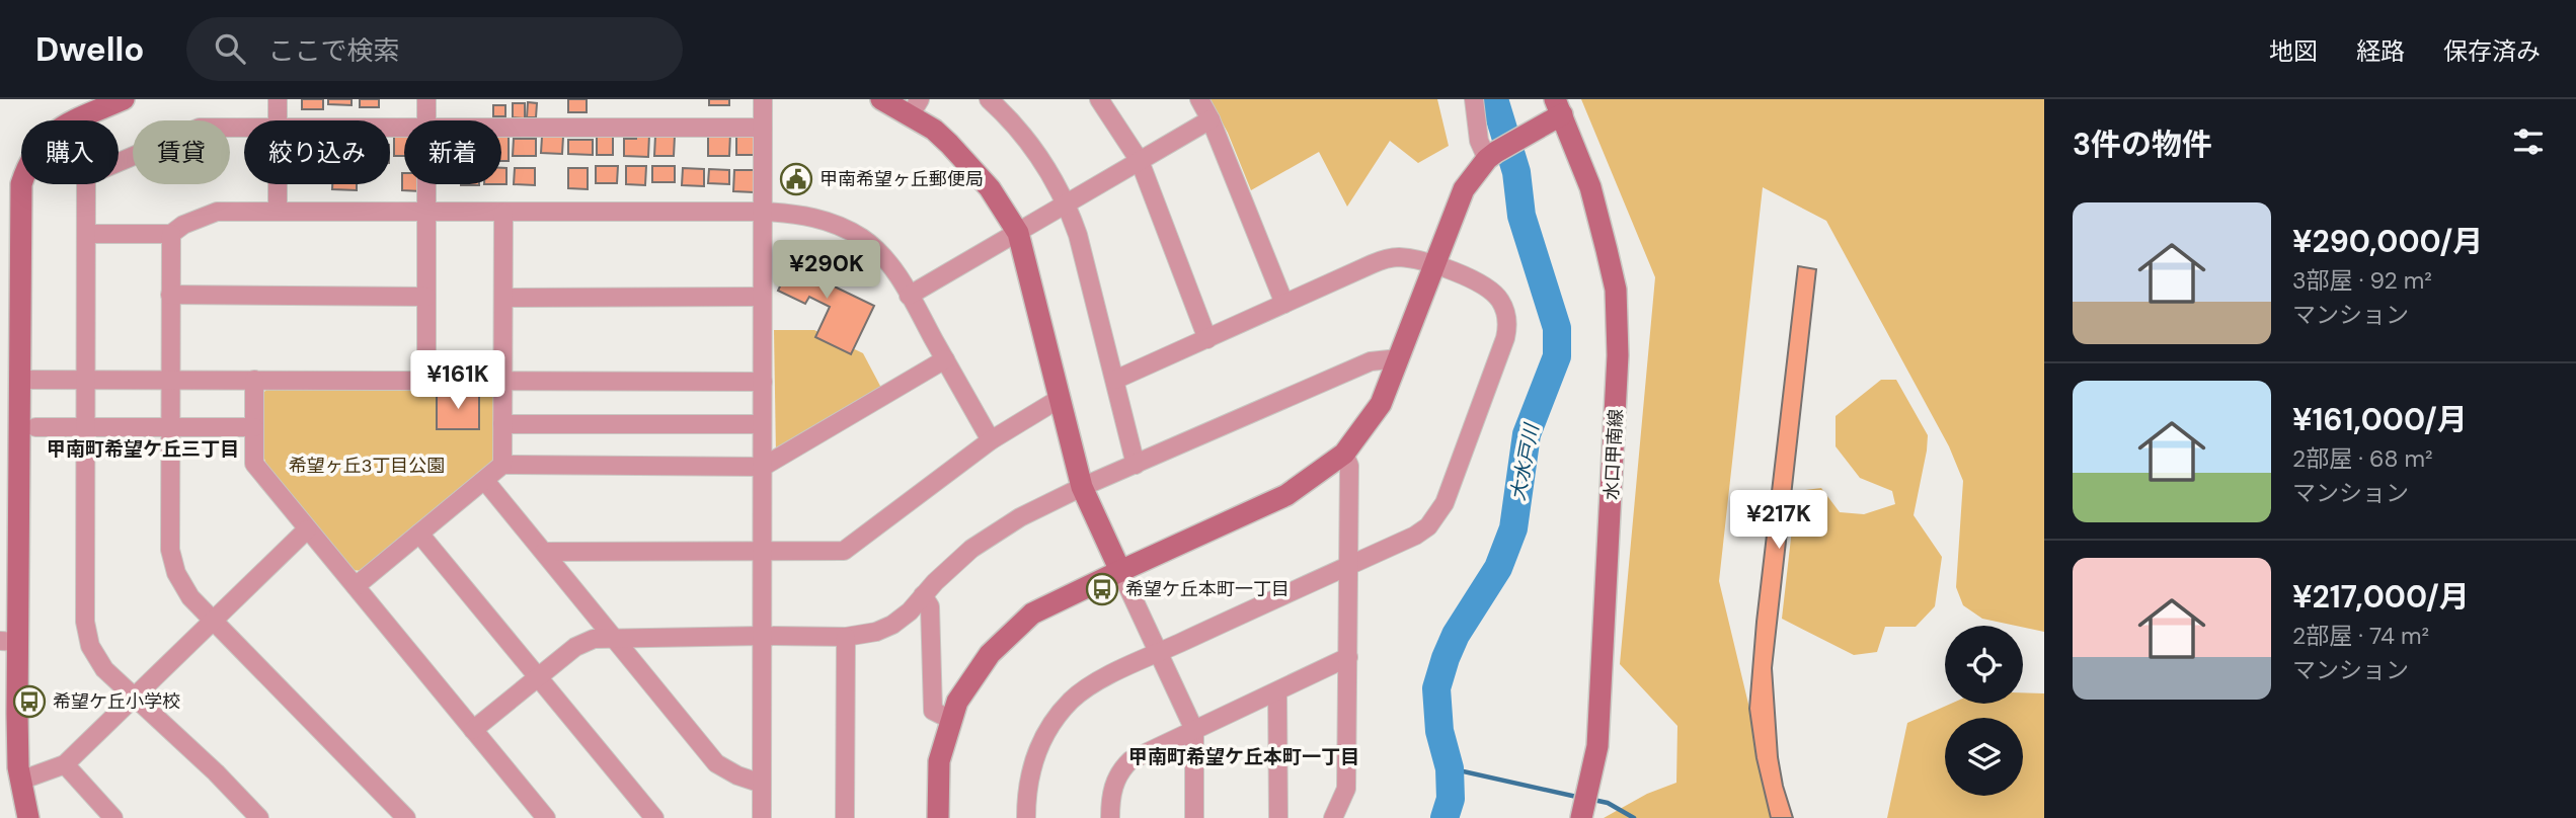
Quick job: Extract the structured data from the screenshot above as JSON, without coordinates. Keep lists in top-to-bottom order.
{
  "streets": {
    "street": ["水口甲南線"]
  },
  "districts": ["甲南町希望ケ丘三丁目", "甲南町希望ケ丘本町一丁目"],
  "water": ["大水戸川"],
  "parks": ["希望ヶ丘3丁目公園"],
  "places": {
    "public building": ["甲南希望ヶ丘郵便局"],
    "bus stop": ["希望ケ丘本町一丁目", "希望ケ丘小学校"]
  },
  "page": {
    "header": "Dwello",
    "search": "ここで検索",
    "nav": ["地図", "経路", "保存済み"],
    "heading": "3件の物件",
    "chip": [
      "購入",
      "賃貸",
      "絞り込み",
      "新着"
    ],
    "list": [
      {
        "name": "¥290,000/月",
        "note": "3部屋 · 92 m² · マンション"
      },
      {
        "name": "¥161,000/月",
        "note": "2部屋 · 68 m² · マンション"
      },
      {
        "name": "¥217,000/月",
        "note": "2部屋 · 74 m² · マンション"
      }
    ],
    "price": ["¥290K", "¥161K", "¥217K"]
  }
}
